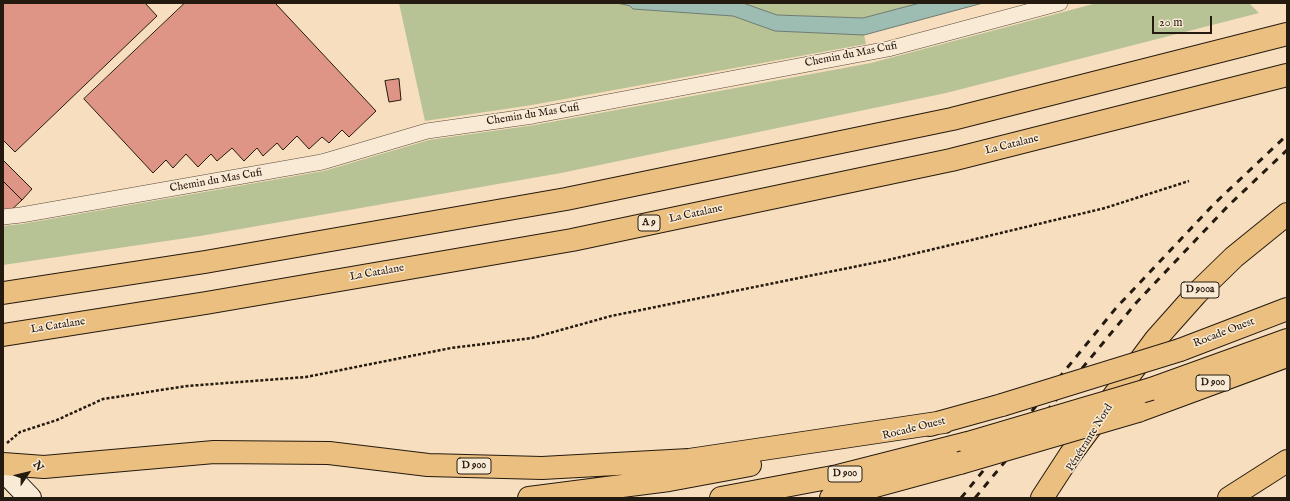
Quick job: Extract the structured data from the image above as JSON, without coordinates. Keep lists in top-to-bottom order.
{
  "streets": {
    "highway": [
      "La Catalane",
      "A 9",
      "D 900a",
      "Rocade Ouest",
      "D 900",
      "Pénétrante Nord"
    ],
    "street": ["Chemin du Mas Cufi"]
  },
  "crossings": [
    ["D 900a", "Pénétrante Nord"],
    ["Rocade Ouest", "D 900"]
  ],
  "scale_bar": "20 m",
  "north": "top right"
}
